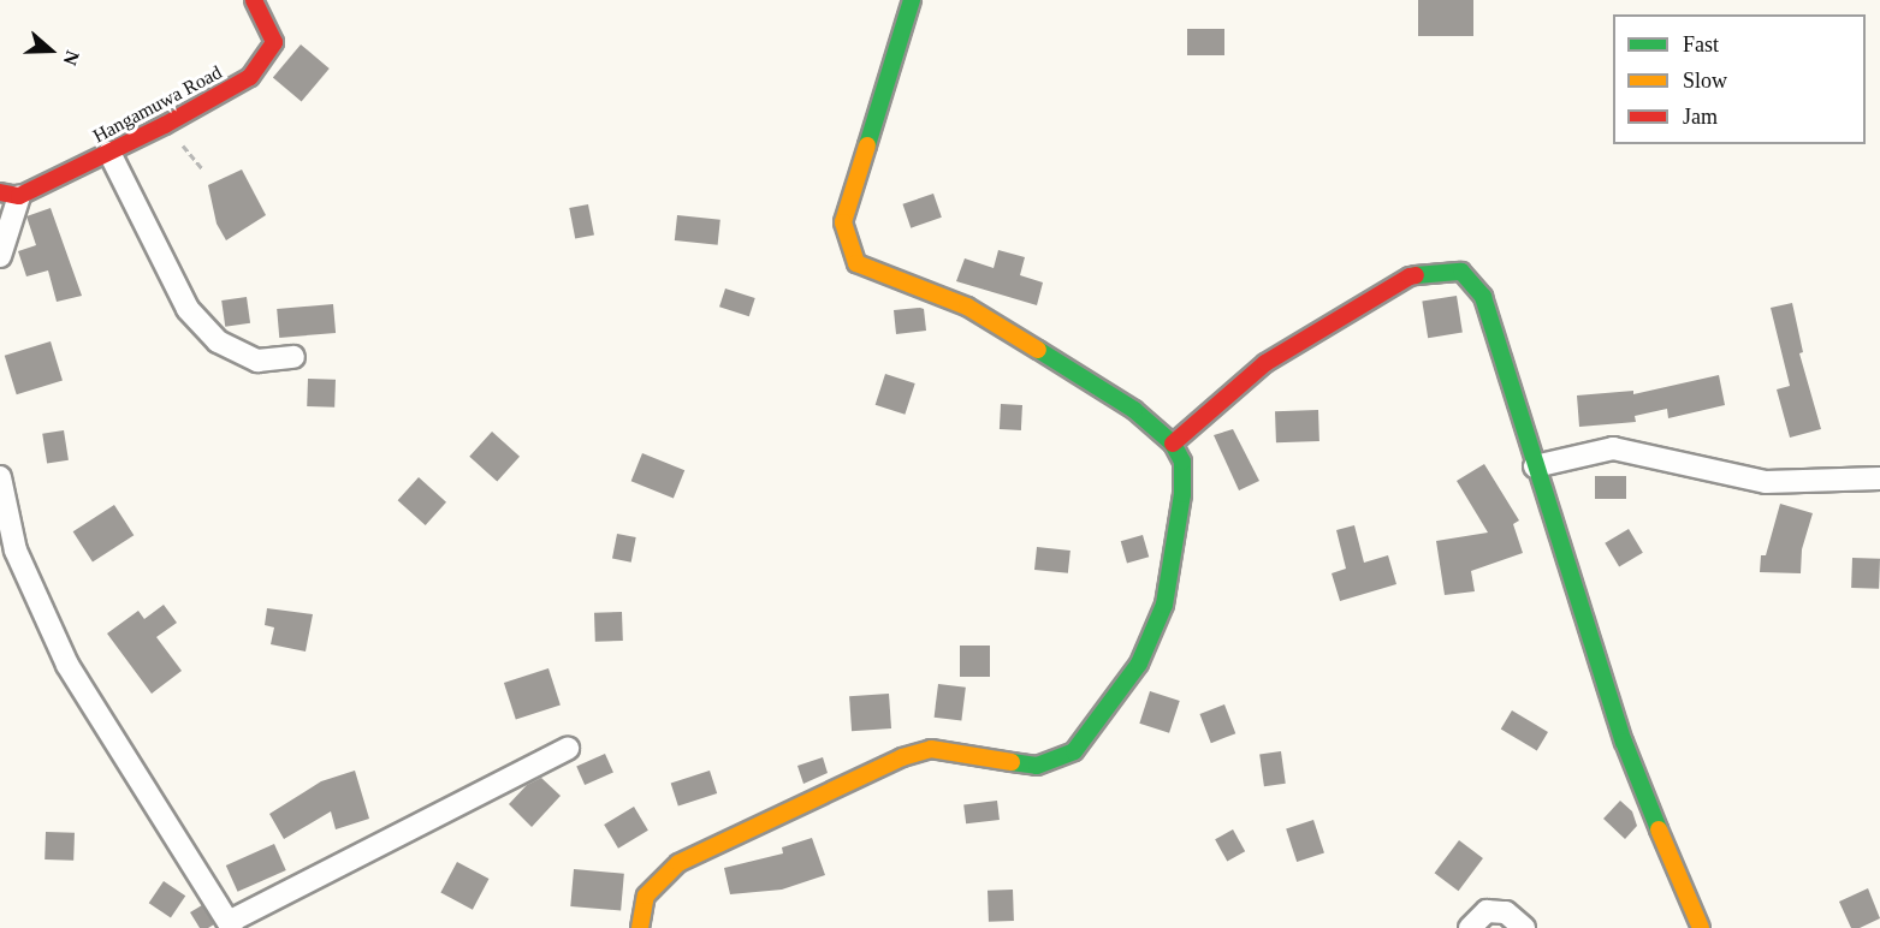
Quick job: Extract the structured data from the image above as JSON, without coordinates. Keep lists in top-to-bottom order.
{
  "streets": {
    "street": ["Hangamuwa Road"]
  },
  "legend": ["Fast", "Slow", "Jam"],
  "north": "right"
}
